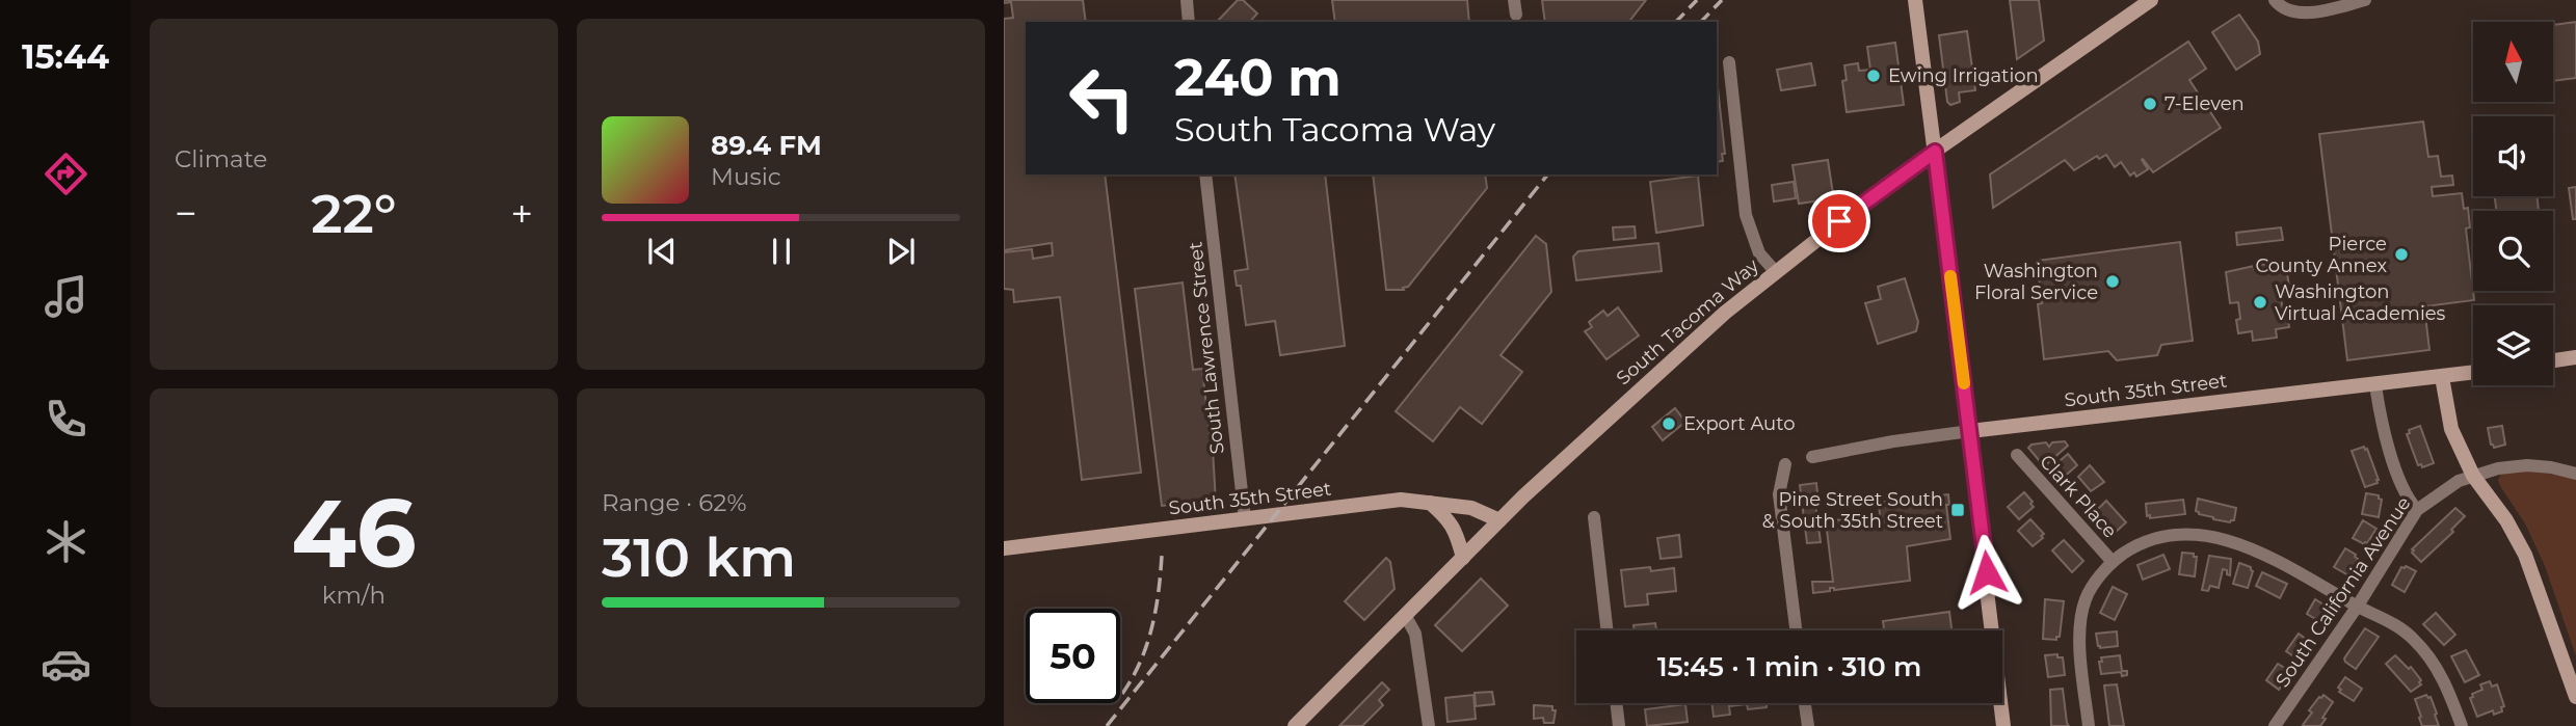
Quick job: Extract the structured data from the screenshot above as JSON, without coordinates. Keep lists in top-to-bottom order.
{
  "streets": {
    "main road": ["South Tacoma Way", "South 35th Street"],
    "street": ["South Lawrence Street", "Clark Place", "South California Avenue"]
  },
  "crossings": [
    ["South Tacoma Way", "South 35th Street"],
    ["South Lawrence Street", "South 35th Street"]
  ],
  "places": {
    "other": [
      "Ewing Irrigation",
      "7-Eleven",
      "Pierce County Annex",
      "Washington Floral Service",
      "Washington Virtual Academies",
      "Export Auto"
    ],
    "transit": ["Pine Street South & South 35th Street"]
  },
  "north": "top",
  "page": {
    "tabs": "15:44",
    "tile": [
      "Climate",
      ["46", "km/h"],
      ["Range · 62%", "310 km"]
    ],
    "turn": ["240 m", "South Tacoma Way"],
    "song": ["89.4 FM", "Music"],
    "heat": ["−", "22°", "+"],
    "limit": "50",
    "trip": "15:45 · 1 min · 310 m"
  }
}
